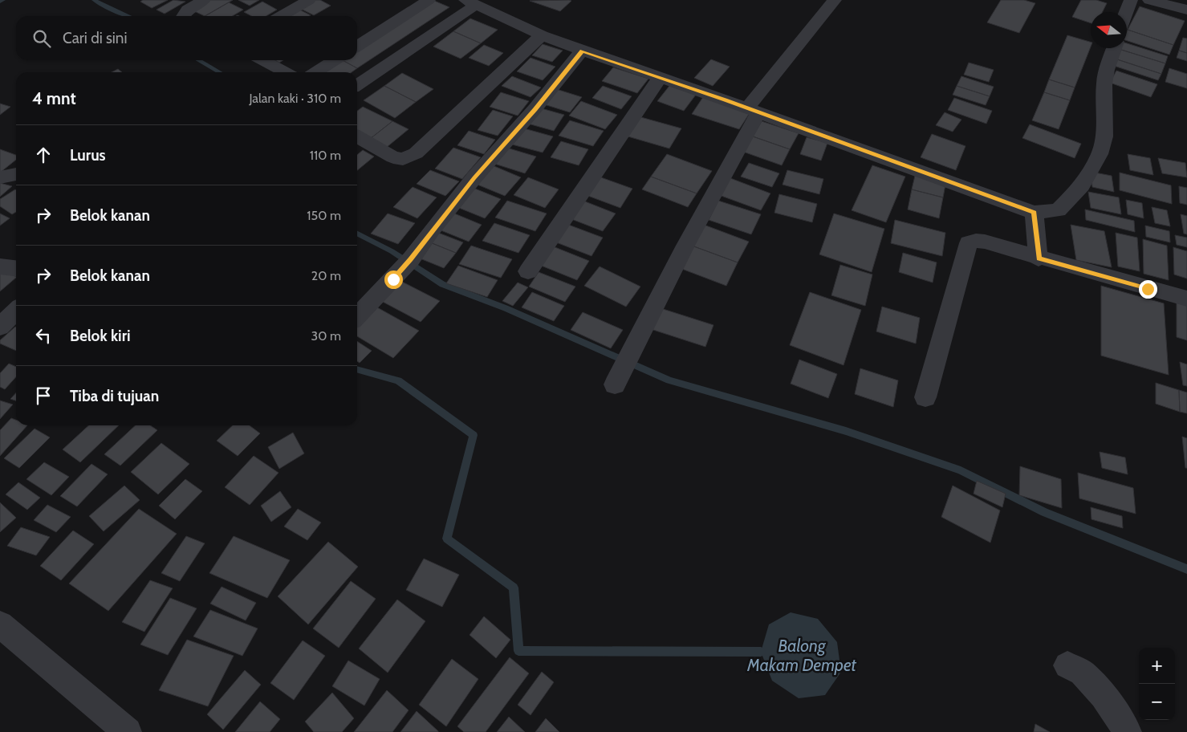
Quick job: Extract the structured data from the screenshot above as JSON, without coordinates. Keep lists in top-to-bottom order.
{
  "water": ["Balong Makam Dempet"],
  "north": "left",
  "page": {
    "search": "Cari di sini",
    "heading": ["4 mnt", "Jalan kaki · 310 m"],
    "list": [
      ["Lurus", "110 m"],
      ["Belok kanan", "150 m"],
      ["Belok kanan", "20 m"],
      ["Belok kiri", "30 m"],
      "Tiba di tujuan"
    ],
    "map_buttons": ["+", "−"]
  }
}
